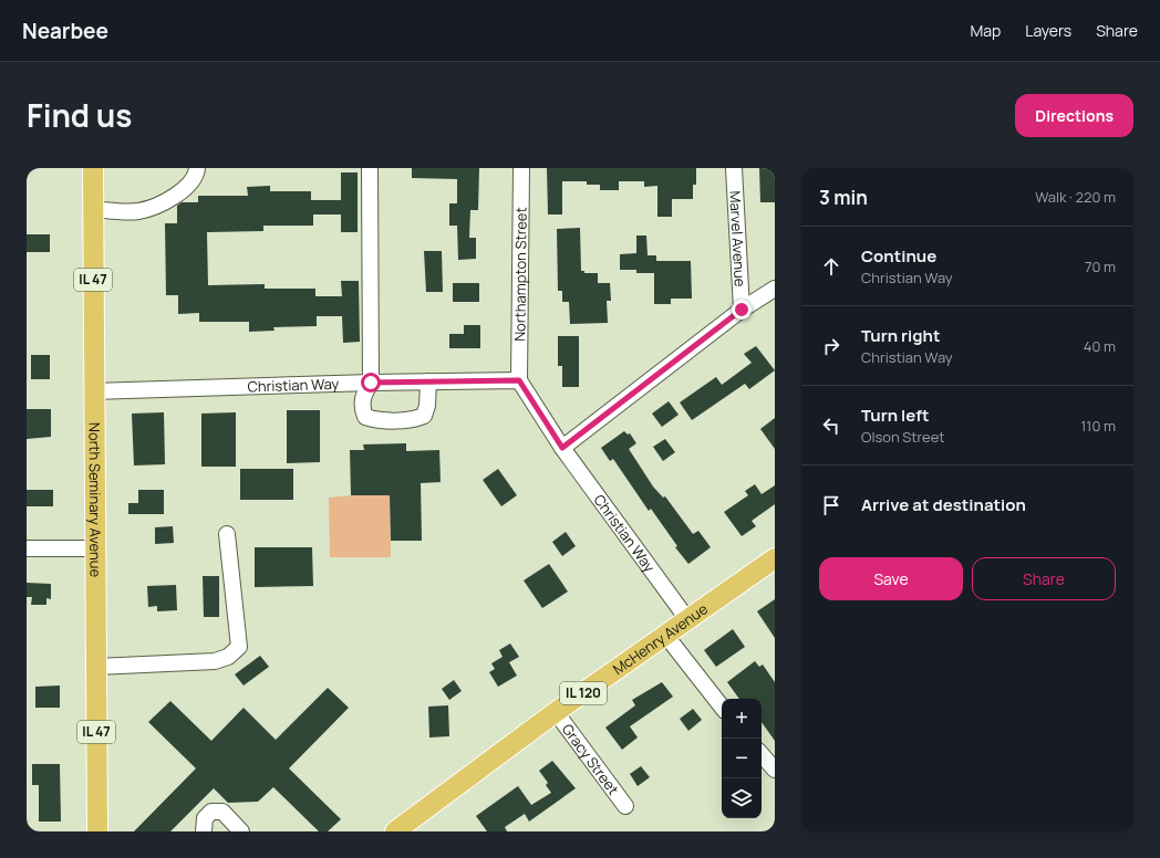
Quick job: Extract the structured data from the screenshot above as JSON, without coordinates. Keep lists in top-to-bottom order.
{
  "streets": {
    "main road": [
      "IL 47",
      "North Seminary Avenue",
      "McHenry Avenue",
      "IL 120"
    ],
    "street": [
      "Marvel Avenue",
      "Northampton Street",
      "Christian Way",
      "Gracy Street"
    ]
  },
  "crossings": [
    ["Northampton Street", "Christian Way"],
    ["Christian Way", "North Seminary Avenue"],
    ["Christian Way", "McHenry Avenue"],
    ["McHenry Avenue", "Gracy Street"]
  ],
  "page": {
    "header": "Nearbee",
    "nav": ["Map", "Layers", "Share"],
    "title": "Find us",
    "buttons": [
      "Directions",
      ["Save", "Share"]
    ],
    "heading": ["3 min", "Walk · 220 m"],
    "list": [
      ["Continue", "Christian Way", "70 m"],
      ["Turn right", "Christian Way", "40 m"],
      ["Turn left", "Olson Street", "110 m"],
      "Arrive at destination"
    ],
    "map_buttons": ["+", "−"]
  }
}
